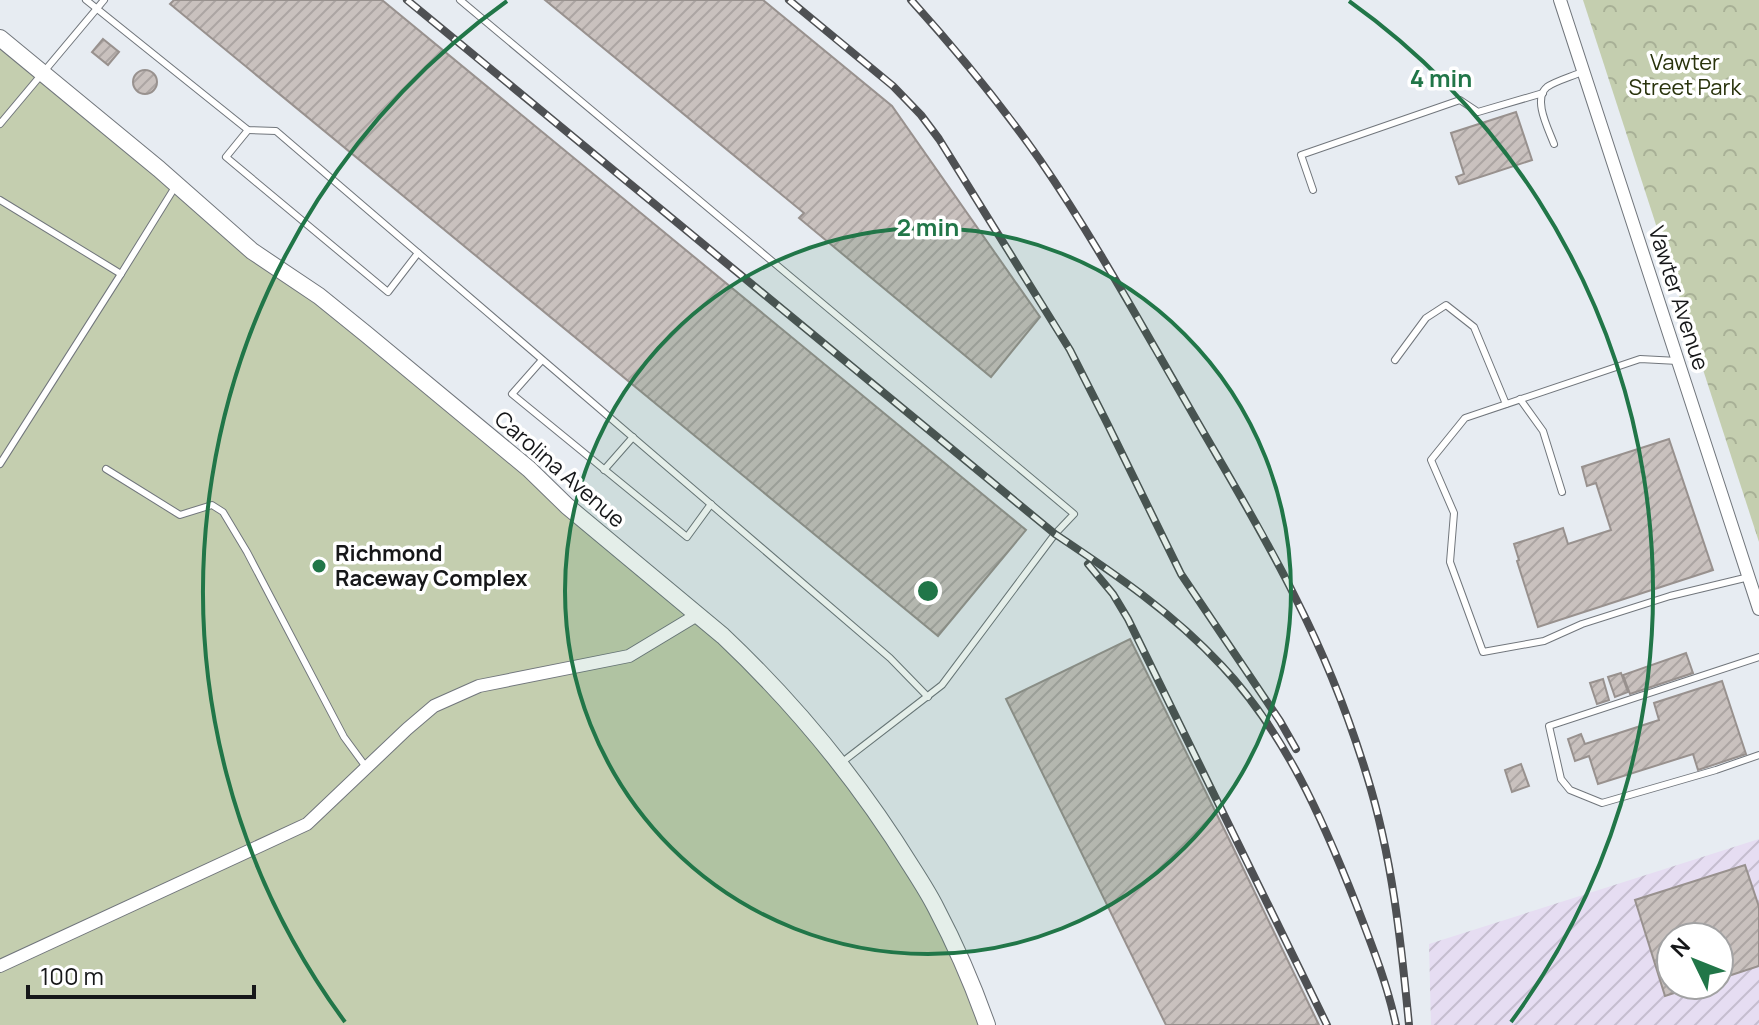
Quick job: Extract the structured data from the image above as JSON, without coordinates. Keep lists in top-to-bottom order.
{
  "streets": {
    "street": ["Vawter Avenue", "Carolina Avenue"]
  },
  "parks": ["Vawter Street Park"],
  "places": ["Richmond Raceway Complex"],
  "scale_bar": "100 m",
  "north": "top left",
  "rings": ["4 min", "2 min"]
}
